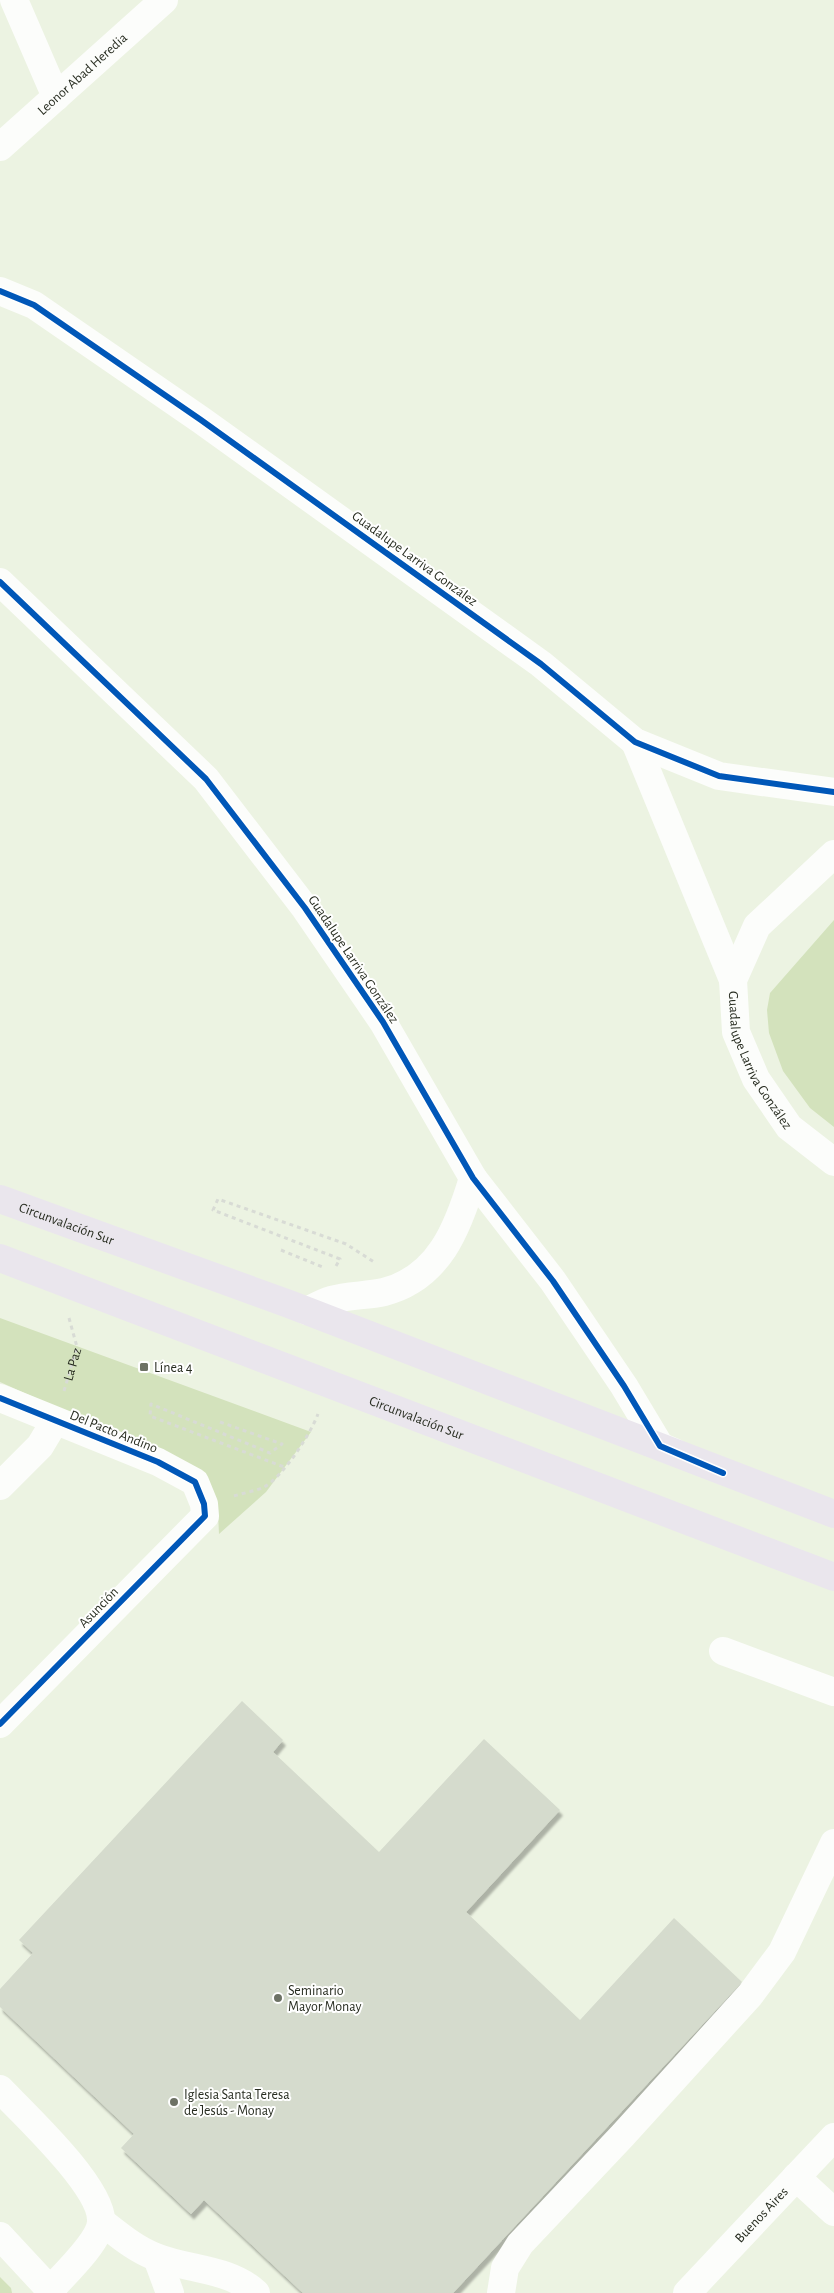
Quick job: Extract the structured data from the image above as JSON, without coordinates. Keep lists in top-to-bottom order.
{
  "streets": {
    "highway": ["Circunvalación Sur"],
    "street": [
      "Leonor Abad Heredia",
      "Guadalupe Larriva González",
      "Del Pacto Andino",
      "Asunción",
      "Buenos Aires"
    ],
    "path": ["La Paz"]
  },
  "crossings": [
    ["Guadalupe Larriva González", "Circunvalación Sur"],
    ["Circunvalación Sur", "La Paz"],
    ["La Paz", "Del Pacto Andino"],
    ["Del Pacto Andino", "Asunción"]
  ],
  "places": {
    "transit": ["Línea 4"],
    "other": ["Seminario Mayor Monay", "Iglesia Santa Teresa de Jesús - Monay"]
  }
}
